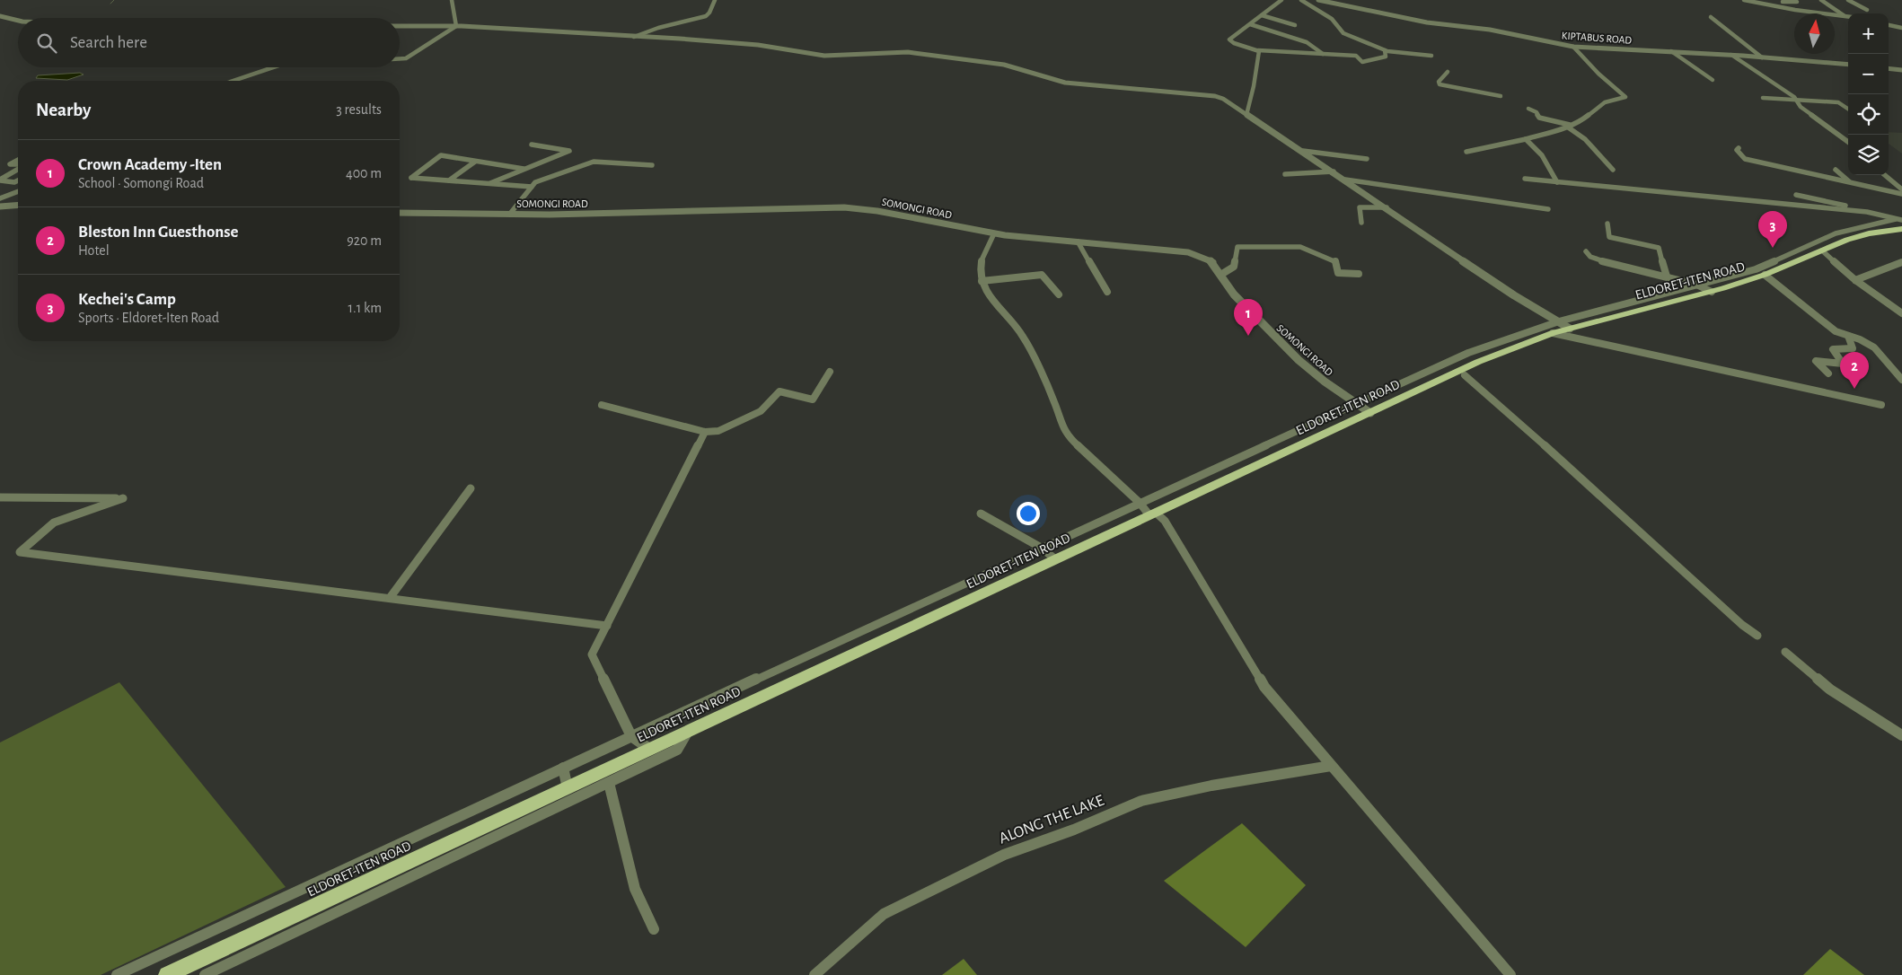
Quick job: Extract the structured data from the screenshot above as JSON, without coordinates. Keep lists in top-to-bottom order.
{
  "streets": {
    "main road": ["ELDORET-ITEN ROAD"],
    "street": ["KIPTABUS ROAD", "SOMONGI ROAD", "ALONG THE LAKE"]
  },
  "crossings": [
    ["SOMONGI ROAD", "ELDORET-ITEN ROAD"]
  ],
  "north": "top",
  "page": {
    "map_buttons": ["+", "−"],
    "search": "Search here",
    "heading": ["Nearby", "3 results"],
    "list": [
      {
        "mark": "1",
        "name": "Crown Academy -Iten",
        "note": "School · Somongi Road",
        "value": "400 m"
      },
      {
        "mark": "2",
        "name": "Bleston Inn Guesthonse",
        "note": "Hotel",
        "value": "920 m"
      },
      {
        "mark": "3",
        "name": "Kechei's Camp",
        "note": "Sports · Eldoret-Iten Road",
        "value": "1.1 km"
      }
    ],
    "pins": ["3", "1", "2"]
  }
}
